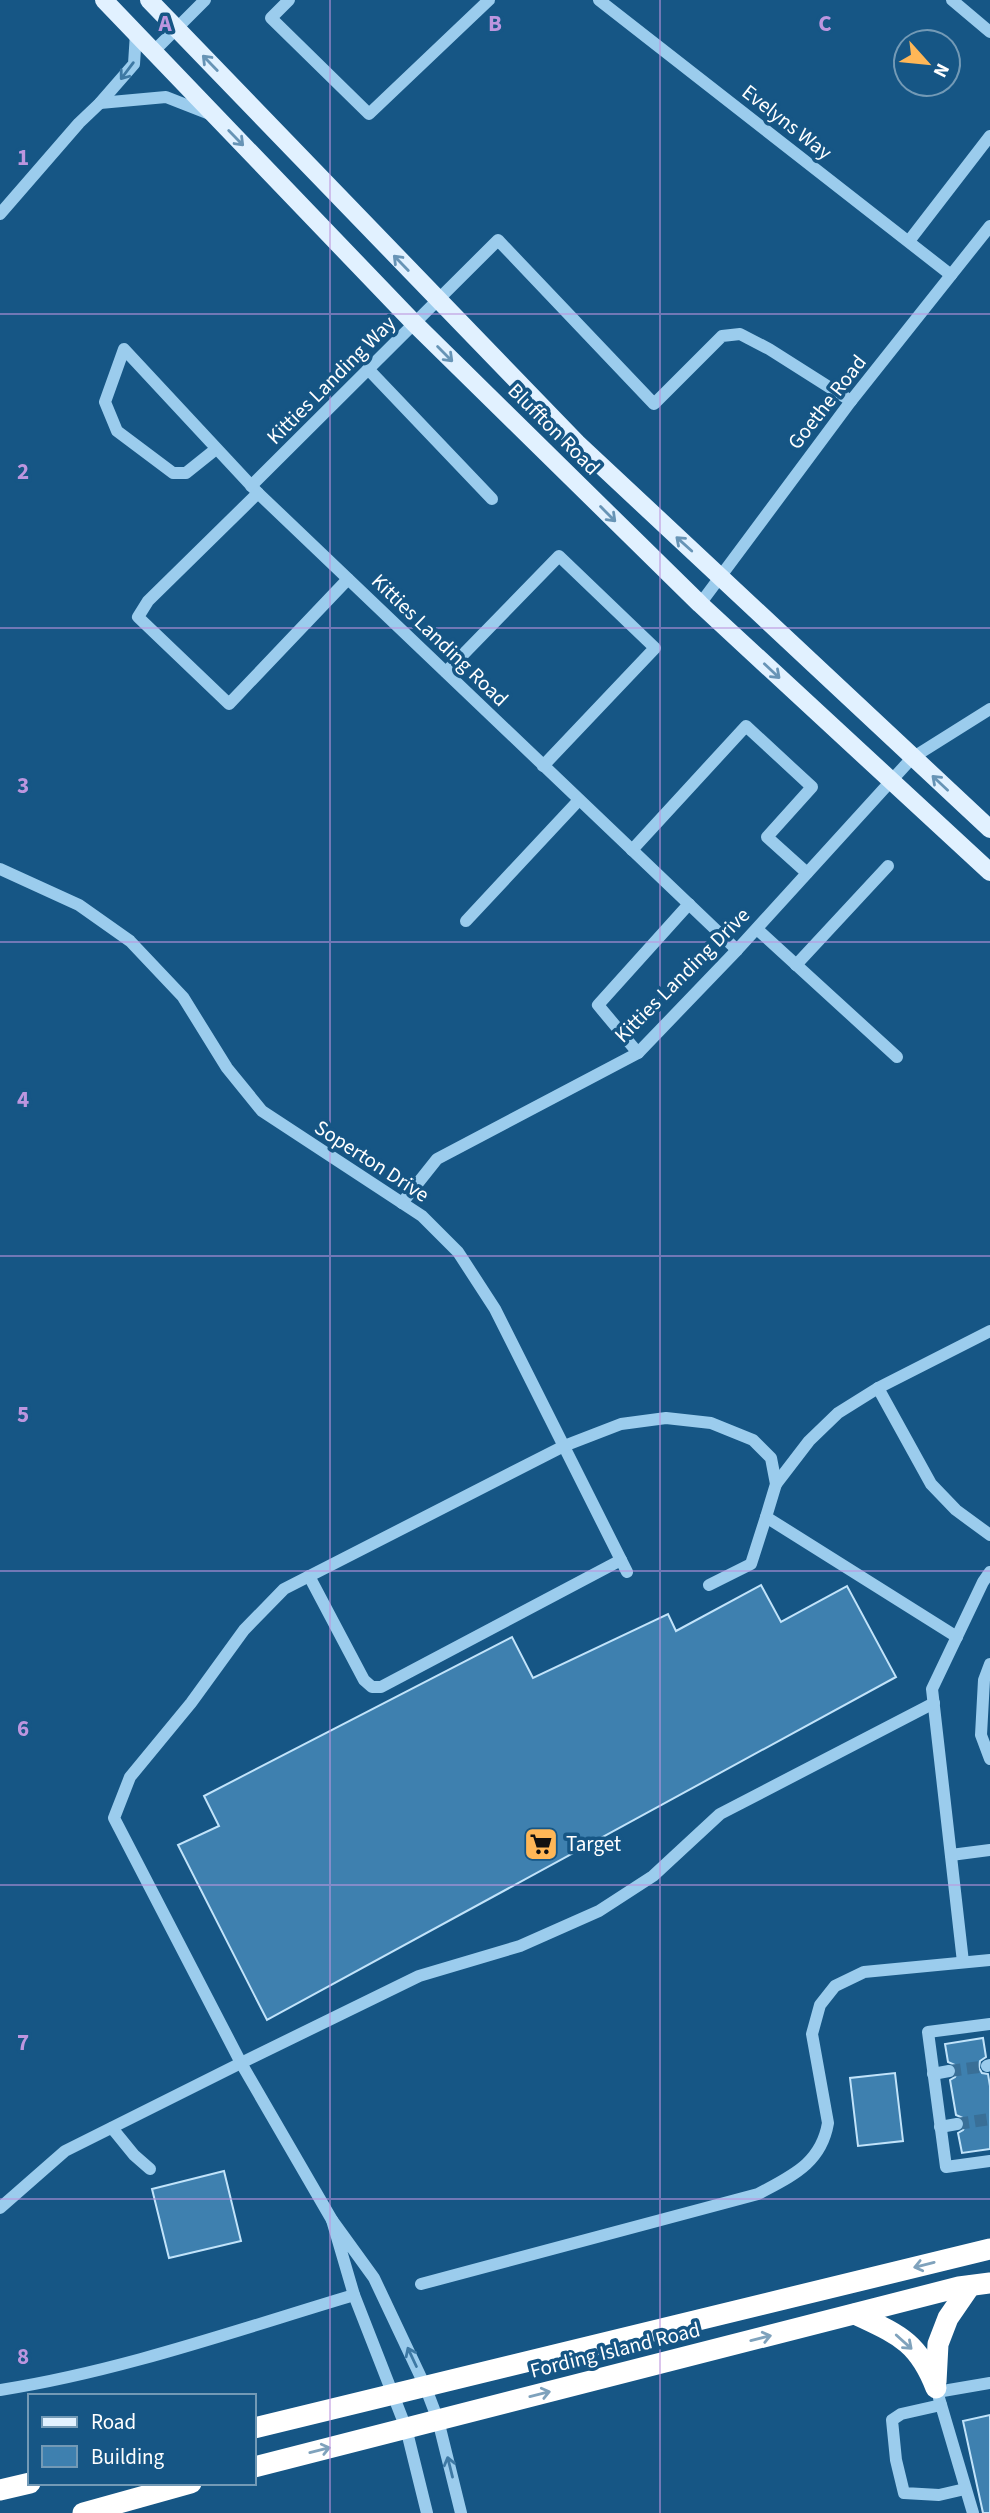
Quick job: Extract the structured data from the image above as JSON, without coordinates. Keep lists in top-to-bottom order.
{
  "streets": {
    "highway": ["Fording Island Road"],
    "main road": ["Bluffton Road"],
    "street": [
      "Evelyns Way",
      "Kitties Landing Way",
      "Goethe Road",
      "Kitties Landing Road",
      "Kitties Landing Drive",
      "Soperton Drive"
    ]
  },
  "crossings": [
    ["Evelyns Way", "Goethe Road"],
    ["Kitties Landing Way", "Goethe Road"],
    ["Kitties Landing Way", "Bluffton Road"],
    ["Kitties Landing Way", "Kitties Landing Road"],
    ["Goethe Road", "Bluffton Road"],
    ["Bluffton Road", "Kitties Landing Drive"],
    ["Kitties Landing Road", "Kitties Landing Drive"],
    ["Kitties Landing Drive", "Soperton Drive"]
  ],
  "places": {
    "supermarket": ["Target"]
  },
  "legend": ["Road", "Building"],
  "north": "bottom right",
  "grid": {
    "columns": ["A", "B", "C"],
    "rows": [
      "1",
      "2",
      "3",
      "4",
      "5",
      "6",
      "7",
      "8"
    ]
  }
}
